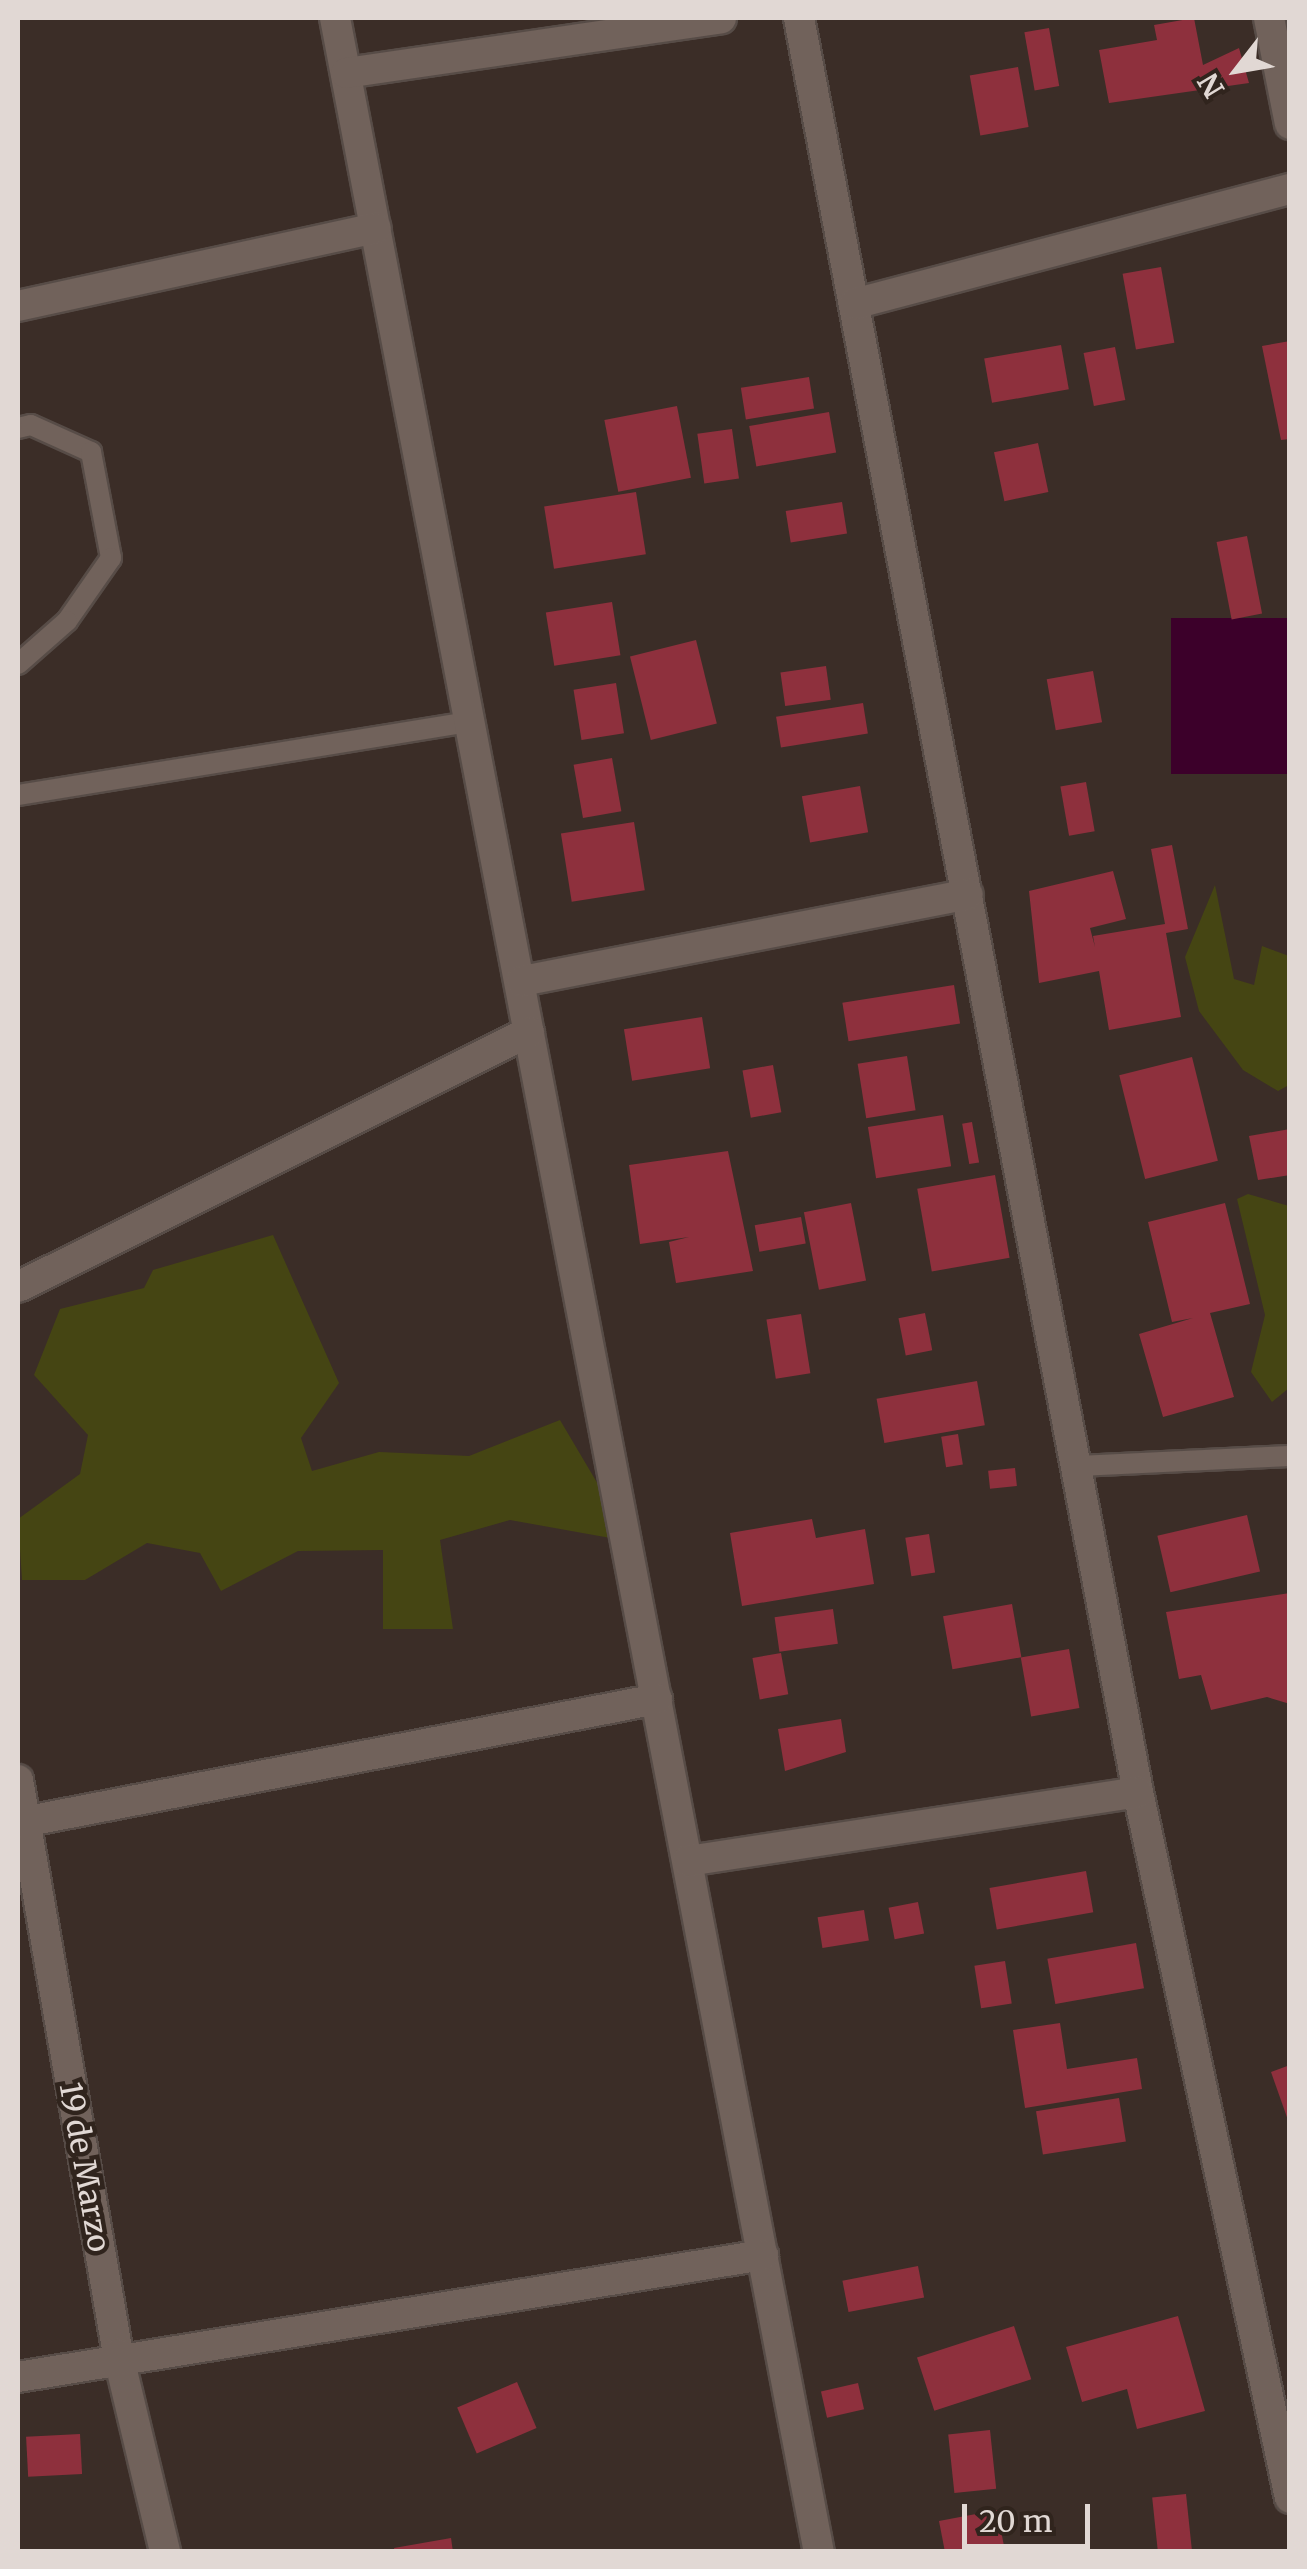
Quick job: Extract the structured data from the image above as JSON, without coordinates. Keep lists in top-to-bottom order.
{
  "streets": {
    "street": ["19 de Marzo"]
  },
  "scale_bar": "20 m",
  "north": "bottom left"
}
